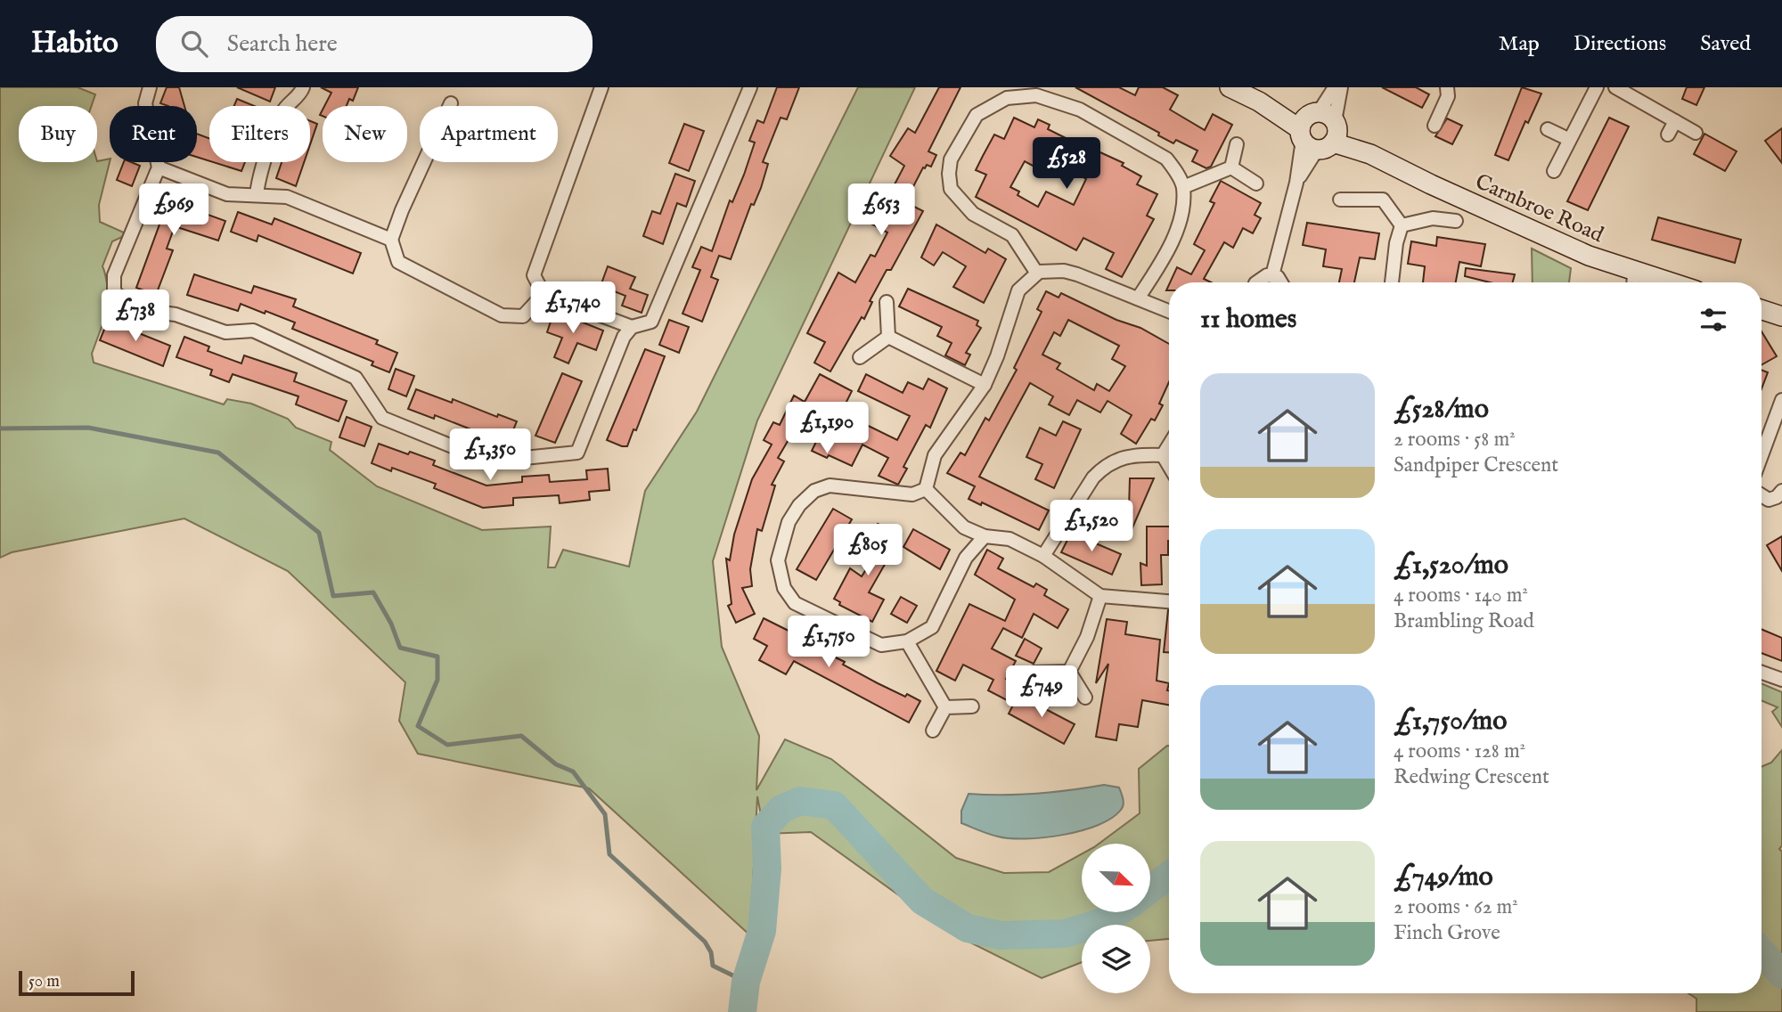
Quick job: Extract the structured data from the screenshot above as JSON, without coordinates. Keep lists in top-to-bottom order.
{
  "streets": {
    "street": ["Carnbroe Road"]
  },
  "scale_bar": "50 m",
  "north": "bottom right",
  "page": {
    "header": "Habito",
    "search": "Search here",
    "nav": ["Map", "Directions", "Saved"],
    "chip": [
      "Buy",
      "Rent",
      "Filters",
      "New",
      "Apartment"
    ],
    "price": [
      "£528",
      "£969",
      "£653",
      "£1,740",
      "£738",
      "£1,190",
      "£1,350",
      "£1,520",
      "£805",
      "£1,750",
      "£749"
    ],
    "heading": "11 homes",
    "list": [
      {
        "name": "£528/mo",
        "note": "2 rooms · 58 m² · Sandpiper Crescent"
      },
      {
        "name": "£1,520/mo",
        "note": "4 rooms · 140 m² · Brambling Road"
      },
      {
        "name": "£1,750/mo",
        "note": "4 rooms · 128 m² · Redwing Crescent"
      },
      {
        "name": "£749/mo",
        "note": "2 rooms · 62 m² · Finch Grove"
      }
    ],
    "scale": "50 m"
  }
}
